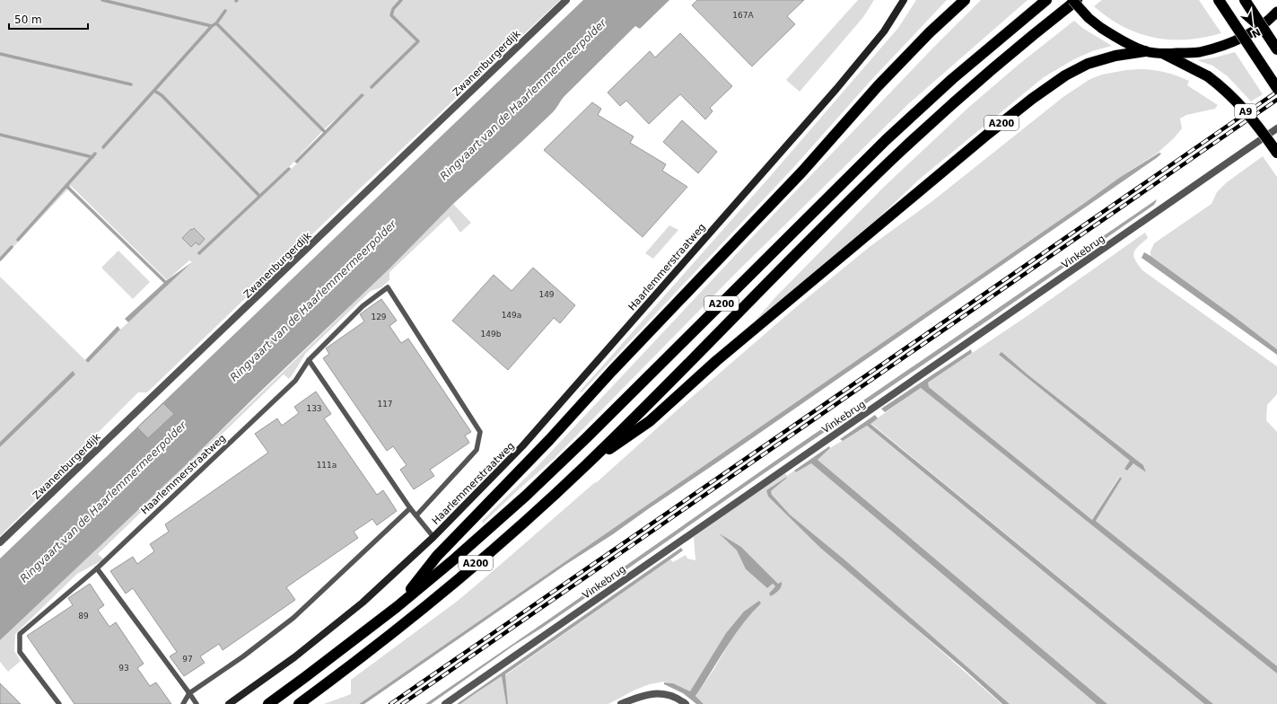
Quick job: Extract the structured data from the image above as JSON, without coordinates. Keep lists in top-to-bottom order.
{
  "streets": {
    "highway": ["A9", "A200"],
    "main road": ["Haarlemmerstraatweg"],
    "street": ["Zwanenburgerdijk", "Vinkebrug"]
  },
  "crossings": [
    ["A9", "A200"]
  ],
  "water": ["Ringvaart van de Haarlemmermeerpolder"],
  "house_numbers": [
    "167A",
    "149",
    "149a",
    "129",
    "149b",
    "117",
    "133",
    "111a",
    "89",
    "97",
    "93"
  ],
  "scale_bar": "50 m",
  "north": "bottom right"
}
